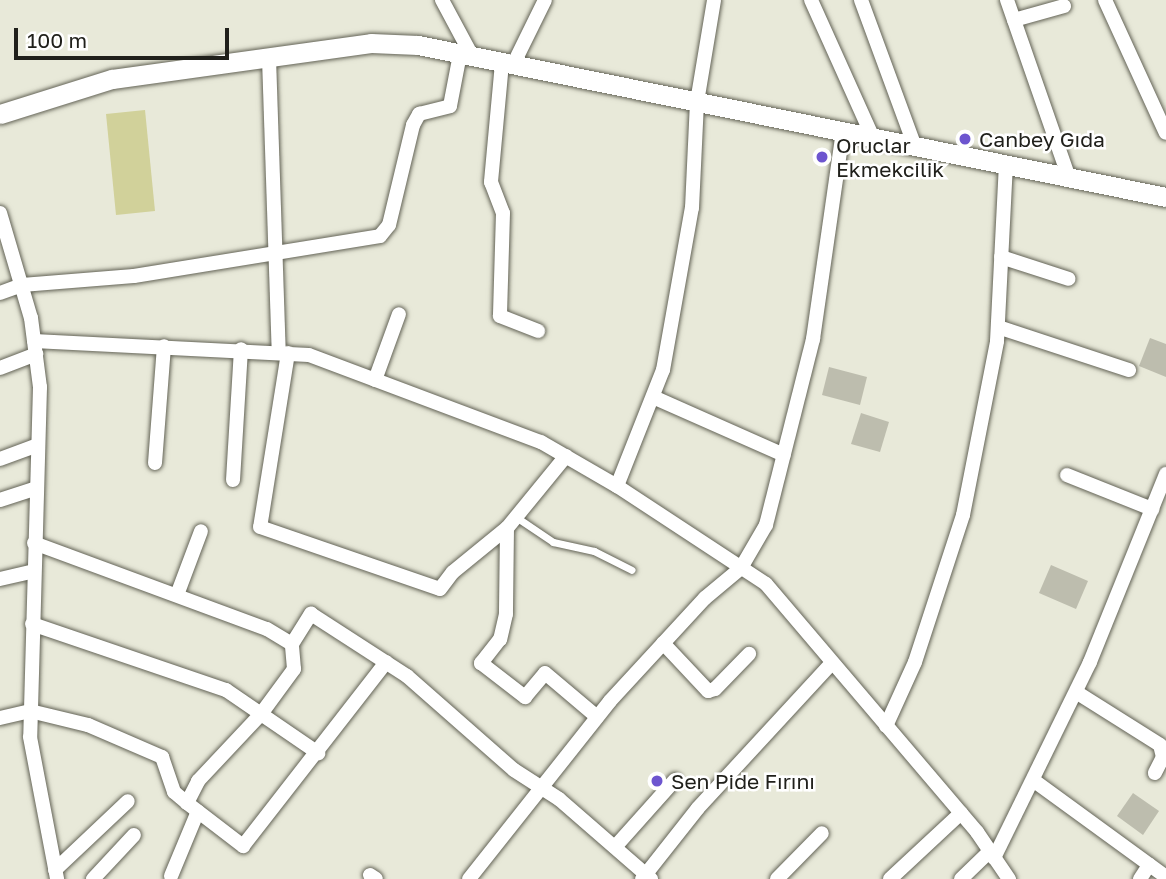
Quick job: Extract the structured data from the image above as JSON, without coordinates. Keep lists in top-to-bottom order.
{
  "places": ["Canbey Gıda", "Oruclar Ekmekcilik", "Sen Pide Fırını"],
  "scale_bar": "100 m"
}
